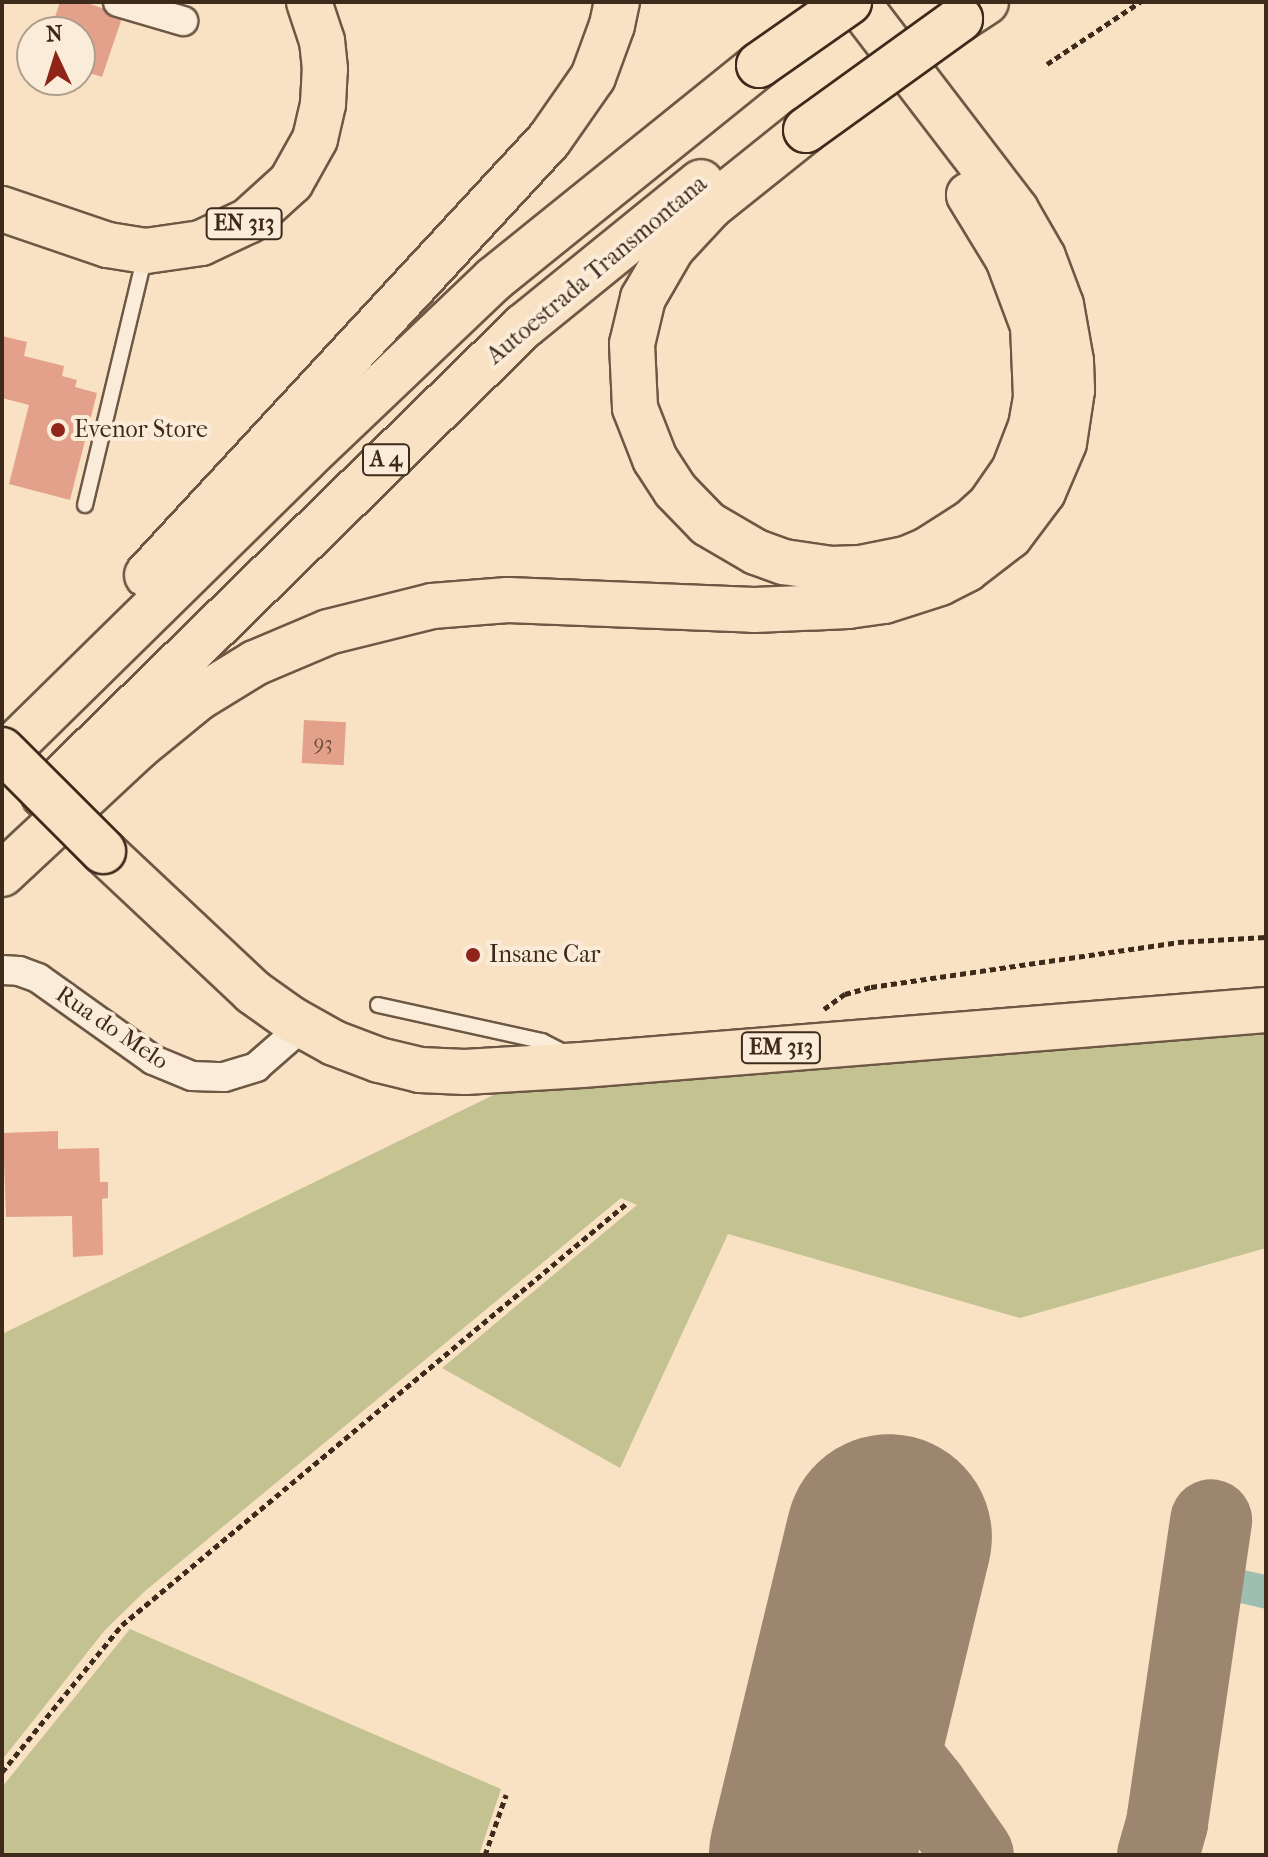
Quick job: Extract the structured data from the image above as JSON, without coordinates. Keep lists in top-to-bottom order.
{
  "streets": {
    "main road": [
      "EN 313",
      "Autoestrada Transmontana",
      "A 4",
      "EM 313"
    ],
    "street": ["Rua do Melo"]
  },
  "crossings": [
    ["Rua do Melo", "EM 313"]
  ],
  "places": ["Evenor Store", "Insane Car"],
  "house_numbers": ["93"],
  "north": "top"
}
